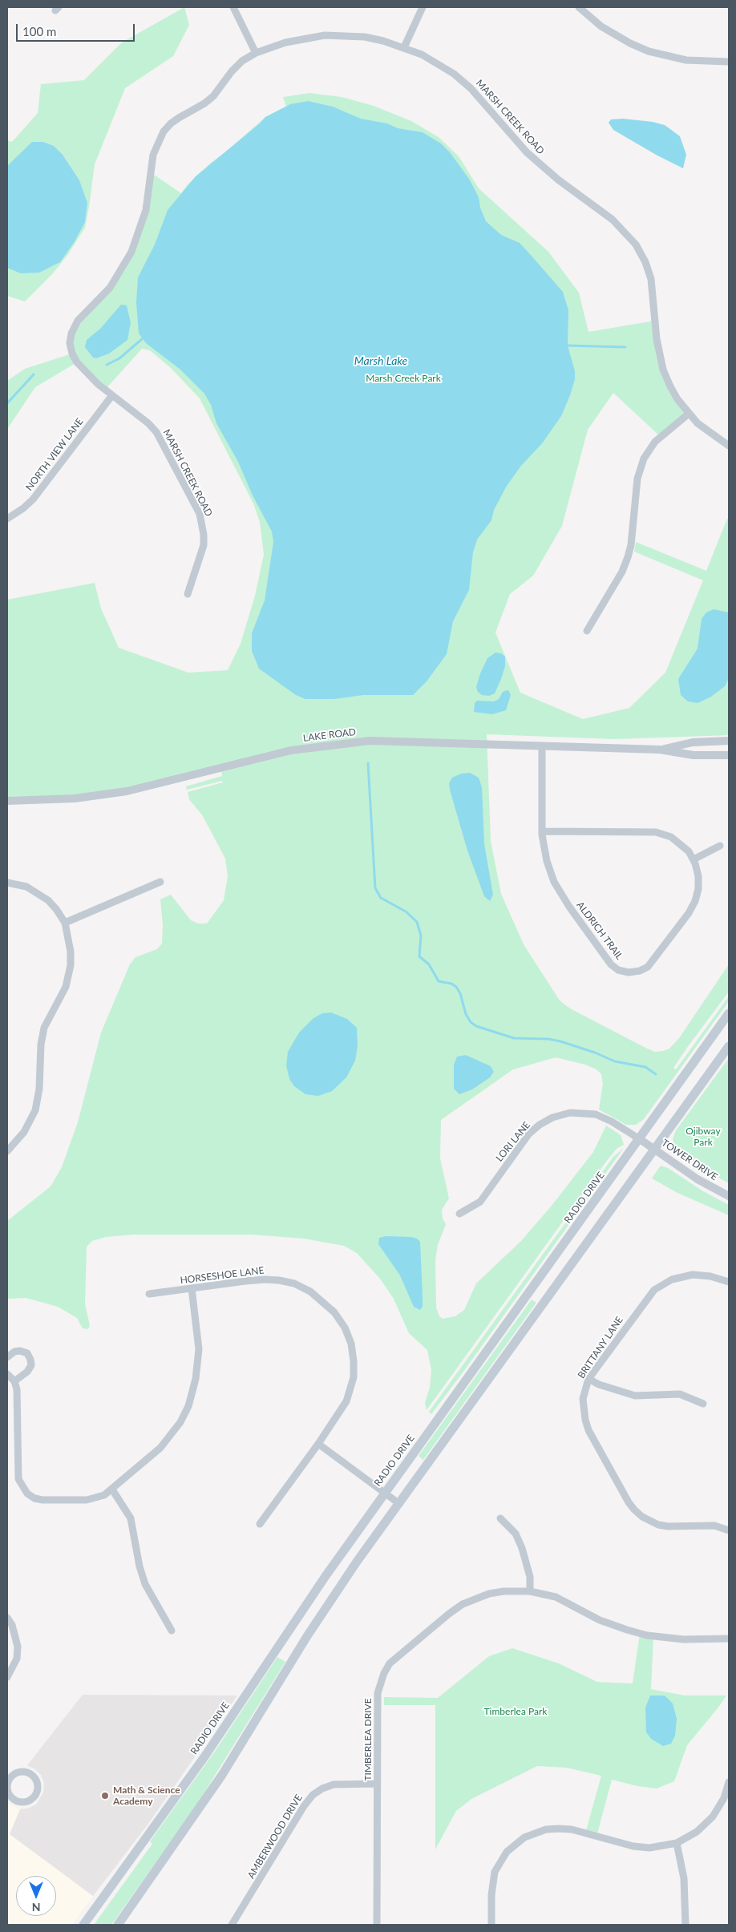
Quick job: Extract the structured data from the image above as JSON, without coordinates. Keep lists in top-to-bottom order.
{
  "streets": {
    "main road": ["RADIO DRIVE"],
    "street": [
      "MARSH CREEK ROAD",
      "NORTH VIEW LANE",
      "LAKE ROAD",
      "ALDRICH TRAIL",
      "LORI LANE",
      "TOWER DRIVE",
      "HORSESHOE LANE",
      "BRITTANY LANE",
      "TIMBERLEA DRIVE",
      "AMBERWOOD DRIVE"
    ]
  },
  "crossings": [
    ["MARSH CREEK ROAD", "NORTH VIEW LANE"],
    ["LAKE ROAD", "ALDRICH TRAIL"],
    ["LORI LANE", "TOWER DRIVE"],
    ["LORI LANE", "RADIO DRIVE"],
    ["TOWER DRIVE", "RADIO DRIVE"],
    ["TIMBERLEA DRIVE", "AMBERWOOD DRIVE"]
  ],
  "water": ["Marsh Lake"],
  "parks": ["Marsh Creek Park", "Ojibway Park", "Timberlea Park"],
  "places": ["Math & Science Academy"],
  "scale_bar": "100 m",
  "north": "bottom"
}
